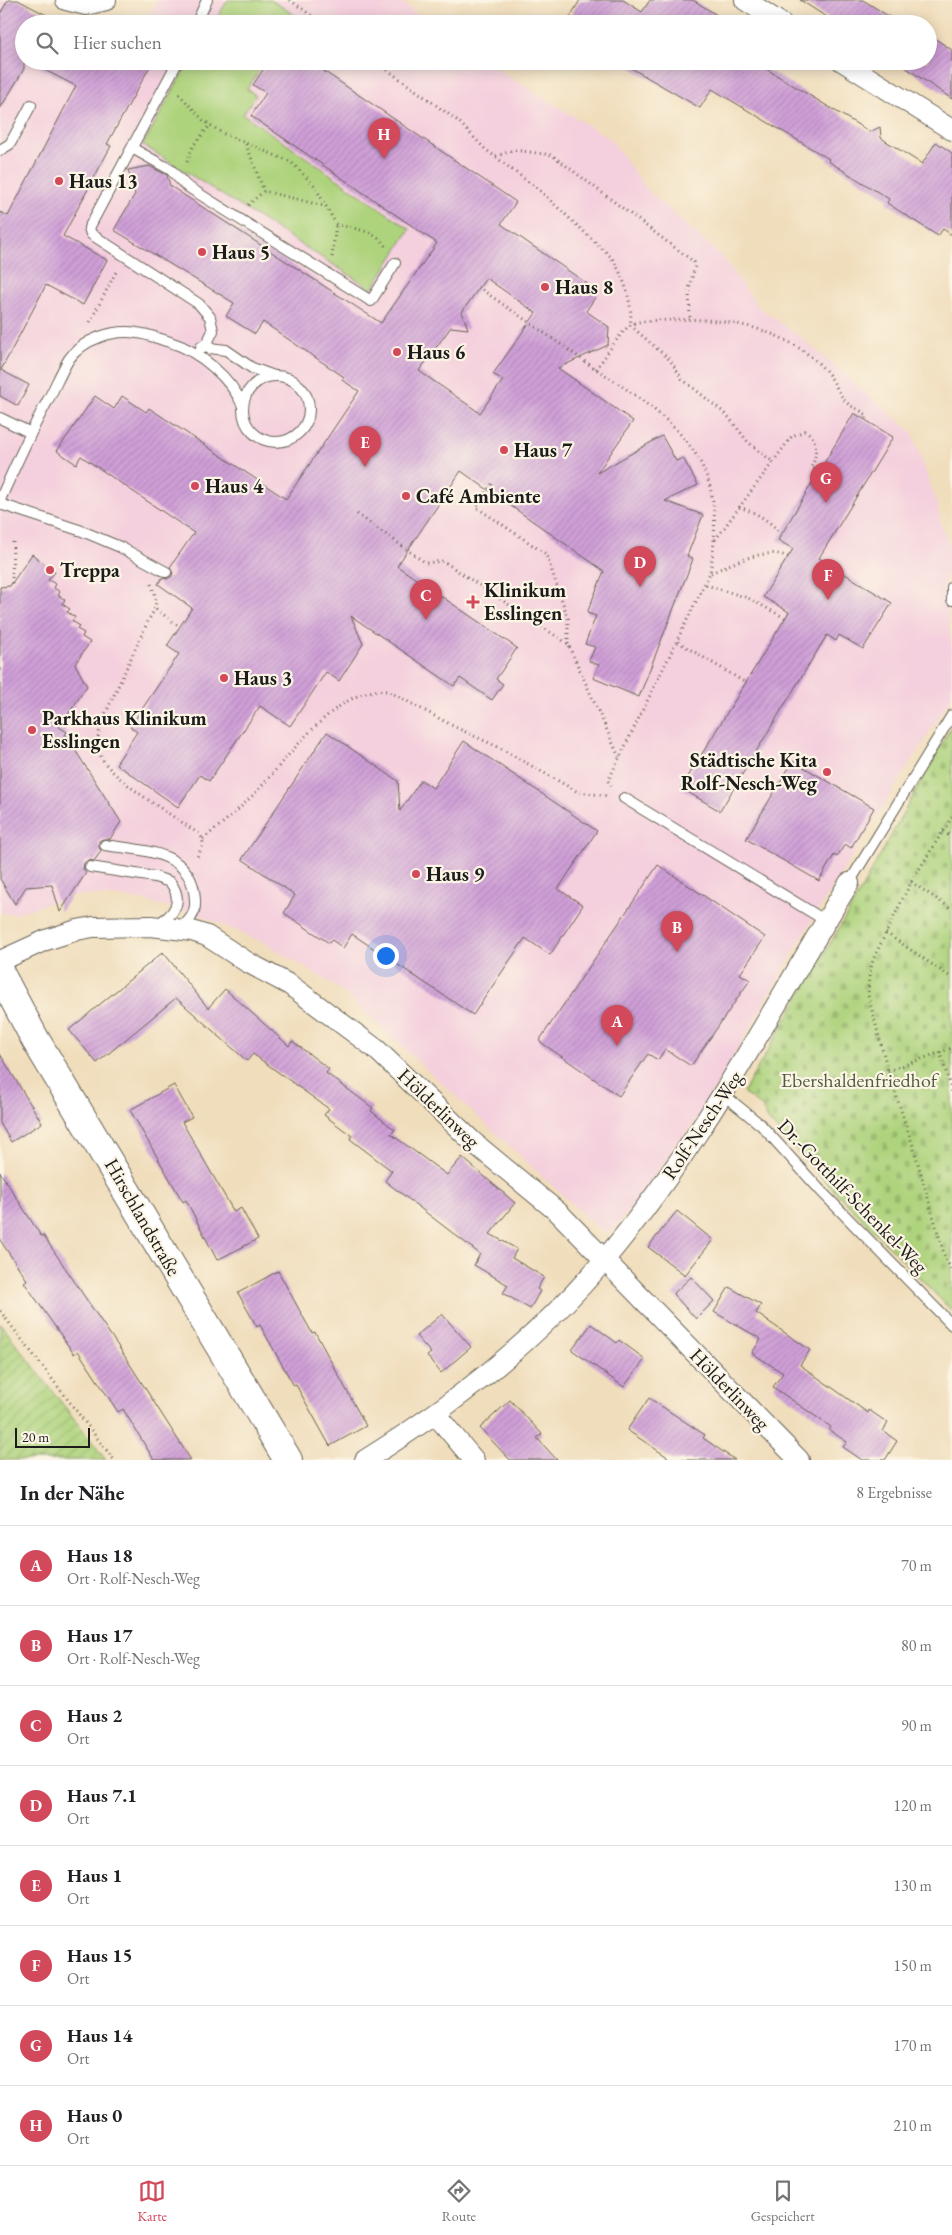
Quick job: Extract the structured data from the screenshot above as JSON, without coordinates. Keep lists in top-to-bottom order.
{
  "streets": {
    "street": ["Hölderlinweg", "Rolf-Nesch-Weg", "Hirschlandstraße"],
    "lane": ["Dr.-Gotthilf-Schenkel-Weg"]
  },
  "crossings": [
    ["Hölderlinweg", "Rolf-Nesch-Weg"],
    ["Rolf-Nesch-Weg", "Dr.-Gotthilf-Schenkel-Weg"]
  ],
  "parks": ["Ebershaldenfriedhof"],
  "places": {
    "other": [
      "Haus 13",
      "Haus 5",
      "Haus 8",
      "Haus 6",
      "Haus 7",
      "Haus 4",
      "Café Ambiente",
      "Treppa",
      "Haus 3",
      "Parkhaus Klinikum Esslingen",
      "Städtische Kita Rolf-Nesch-Weg",
      "Haus 9"
    ],
    "health": ["Klinikum Esslingen"]
  },
  "scale_bar": "20 m",
  "page": {
    "search": "Hier suchen",
    "pins": [
      "H",
      "E",
      "G",
      "D",
      "F",
      "C",
      "B",
      "A"
    ],
    "scale": "20 m",
    "heading": ["In der Nähe", "8 Ergebnisse"],
    "list": [
      {
        "mark": "A",
        "name": "Haus 18",
        "note": "Ort · Rolf-Nesch-Weg",
        "value": "70 m"
      },
      {
        "mark": "B",
        "name": "Haus 17",
        "note": "Ort · Rolf-Nesch-Weg",
        "value": "80 m"
      },
      {
        "mark": "C",
        "name": "Haus 2",
        "note": "Ort",
        "value": "90 m"
      },
      {
        "mark": "D",
        "name": "Haus 7.1",
        "note": "Ort",
        "value": "120 m"
      },
      {
        "mark": "E",
        "name": "Haus 1",
        "note": "Ort",
        "value": "130 m"
      },
      {
        "mark": "F",
        "name": "Haus 15",
        "note": "Ort",
        "value": "150 m"
      },
      {
        "mark": "G",
        "name": "Haus 14",
        "note": "Ort",
        "value": "170 m"
      },
      {
        "mark": "H",
        "name": "Haus 0",
        "note": "Ort",
        "value": "210 m"
      }
    ],
    "nav": ["Karte", "Route", "Gespeichert"]
  }
}
